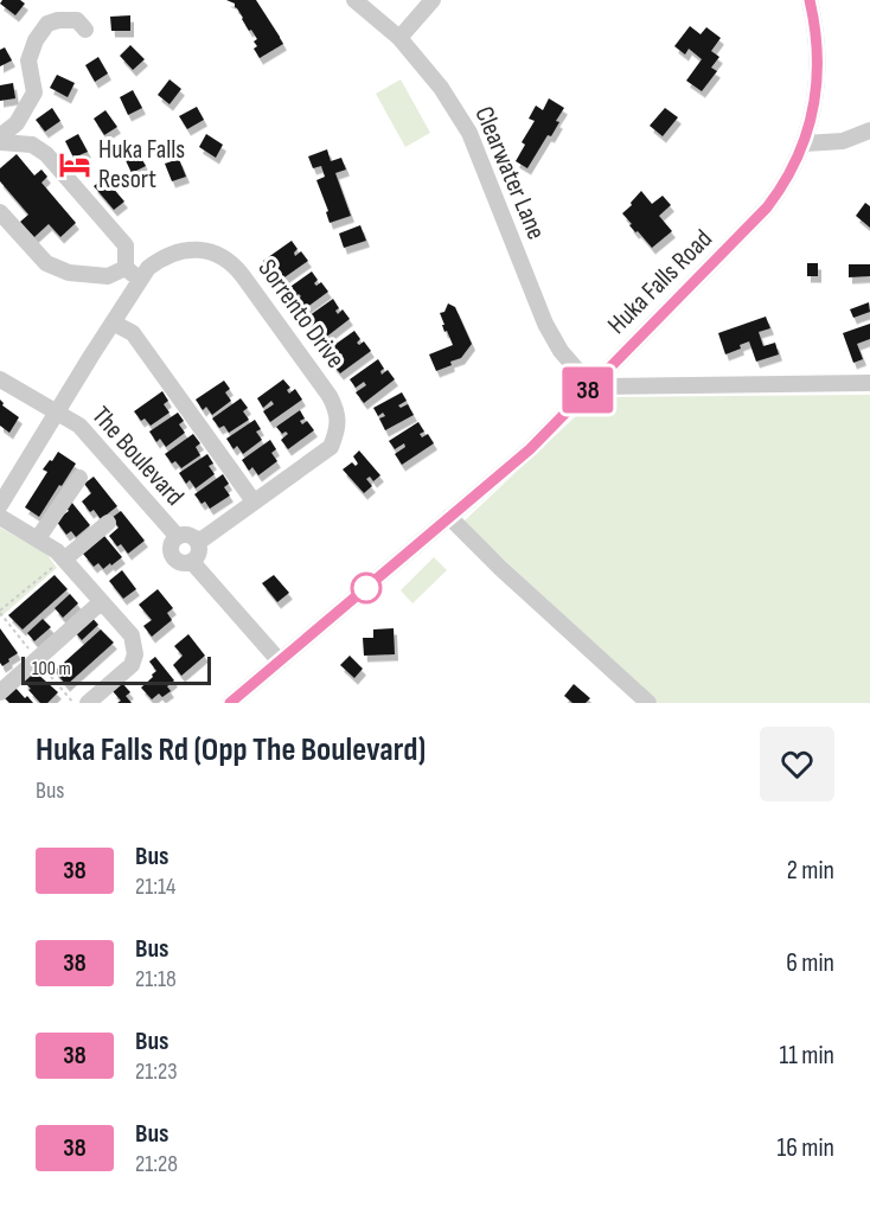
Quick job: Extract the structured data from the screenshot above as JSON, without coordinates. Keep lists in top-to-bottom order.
{
  "streets": {
    "street": [
      "Clearwater Lane",
      "Huka Falls Road",
      "Sorrento Drive",
      "The Boulevard"
    ]
  },
  "crossings": [
    ["Clearwater Lane", "Huka Falls Road"],
    ["Huka Falls Road", "The Boulevard"],
    ["Sorrento Drive", "The Boulevard"]
  ],
  "places": {
    "hotel": ["Huka Falls Resort"]
  },
  "lines": ["bus line 38"],
  "scale_bar": "100 m",
  "page": {
    "on_map": "38",
    "scale": "100 m",
    "heading": ["Huka Falls Rd (Opp The Boulevard)", "Bus"],
    "list": [
      {
        "mark": "38",
        "name": "Bus",
        "note": "21:14",
        "value": "2 min"
      },
      {
        "mark": "38",
        "name": "Bus",
        "note": "21:18",
        "value": "6 min"
      },
      {
        "mark": "38",
        "name": "Bus",
        "note": "21:23",
        "value": "11 min"
      },
      {
        "mark": "38",
        "name": "Bus",
        "note": "21:28",
        "value": "16 min"
      }
    ]
  }
}
